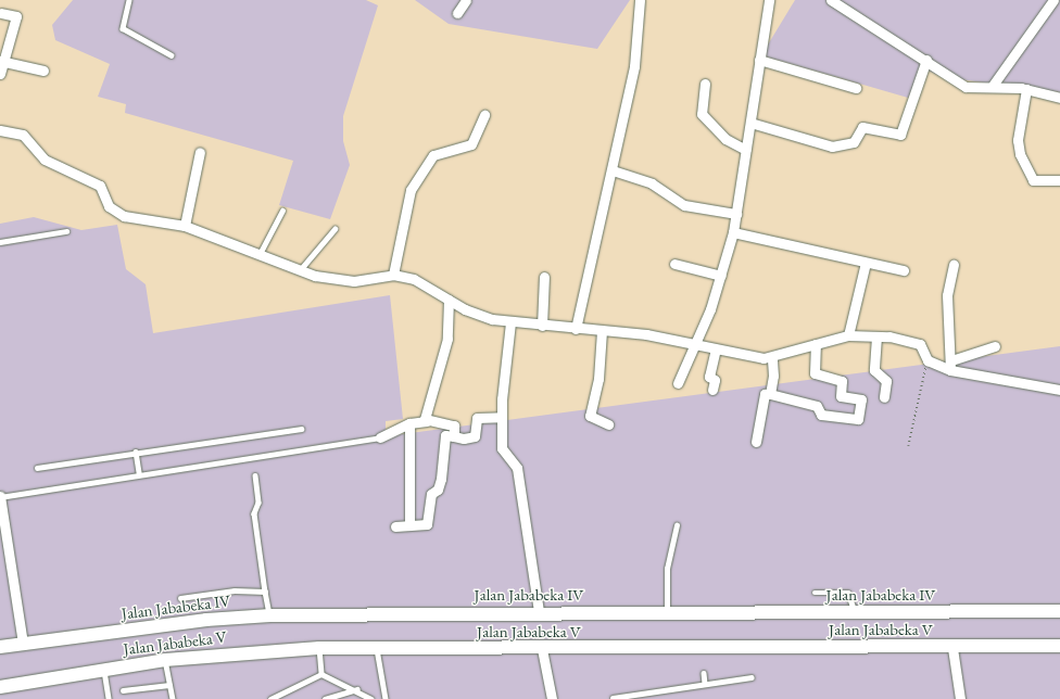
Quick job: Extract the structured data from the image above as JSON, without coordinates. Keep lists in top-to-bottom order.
{
  "streets": {
    "street": ["Jalan Jababeka IV", "Jalan Jababeka V"]
  }
}
